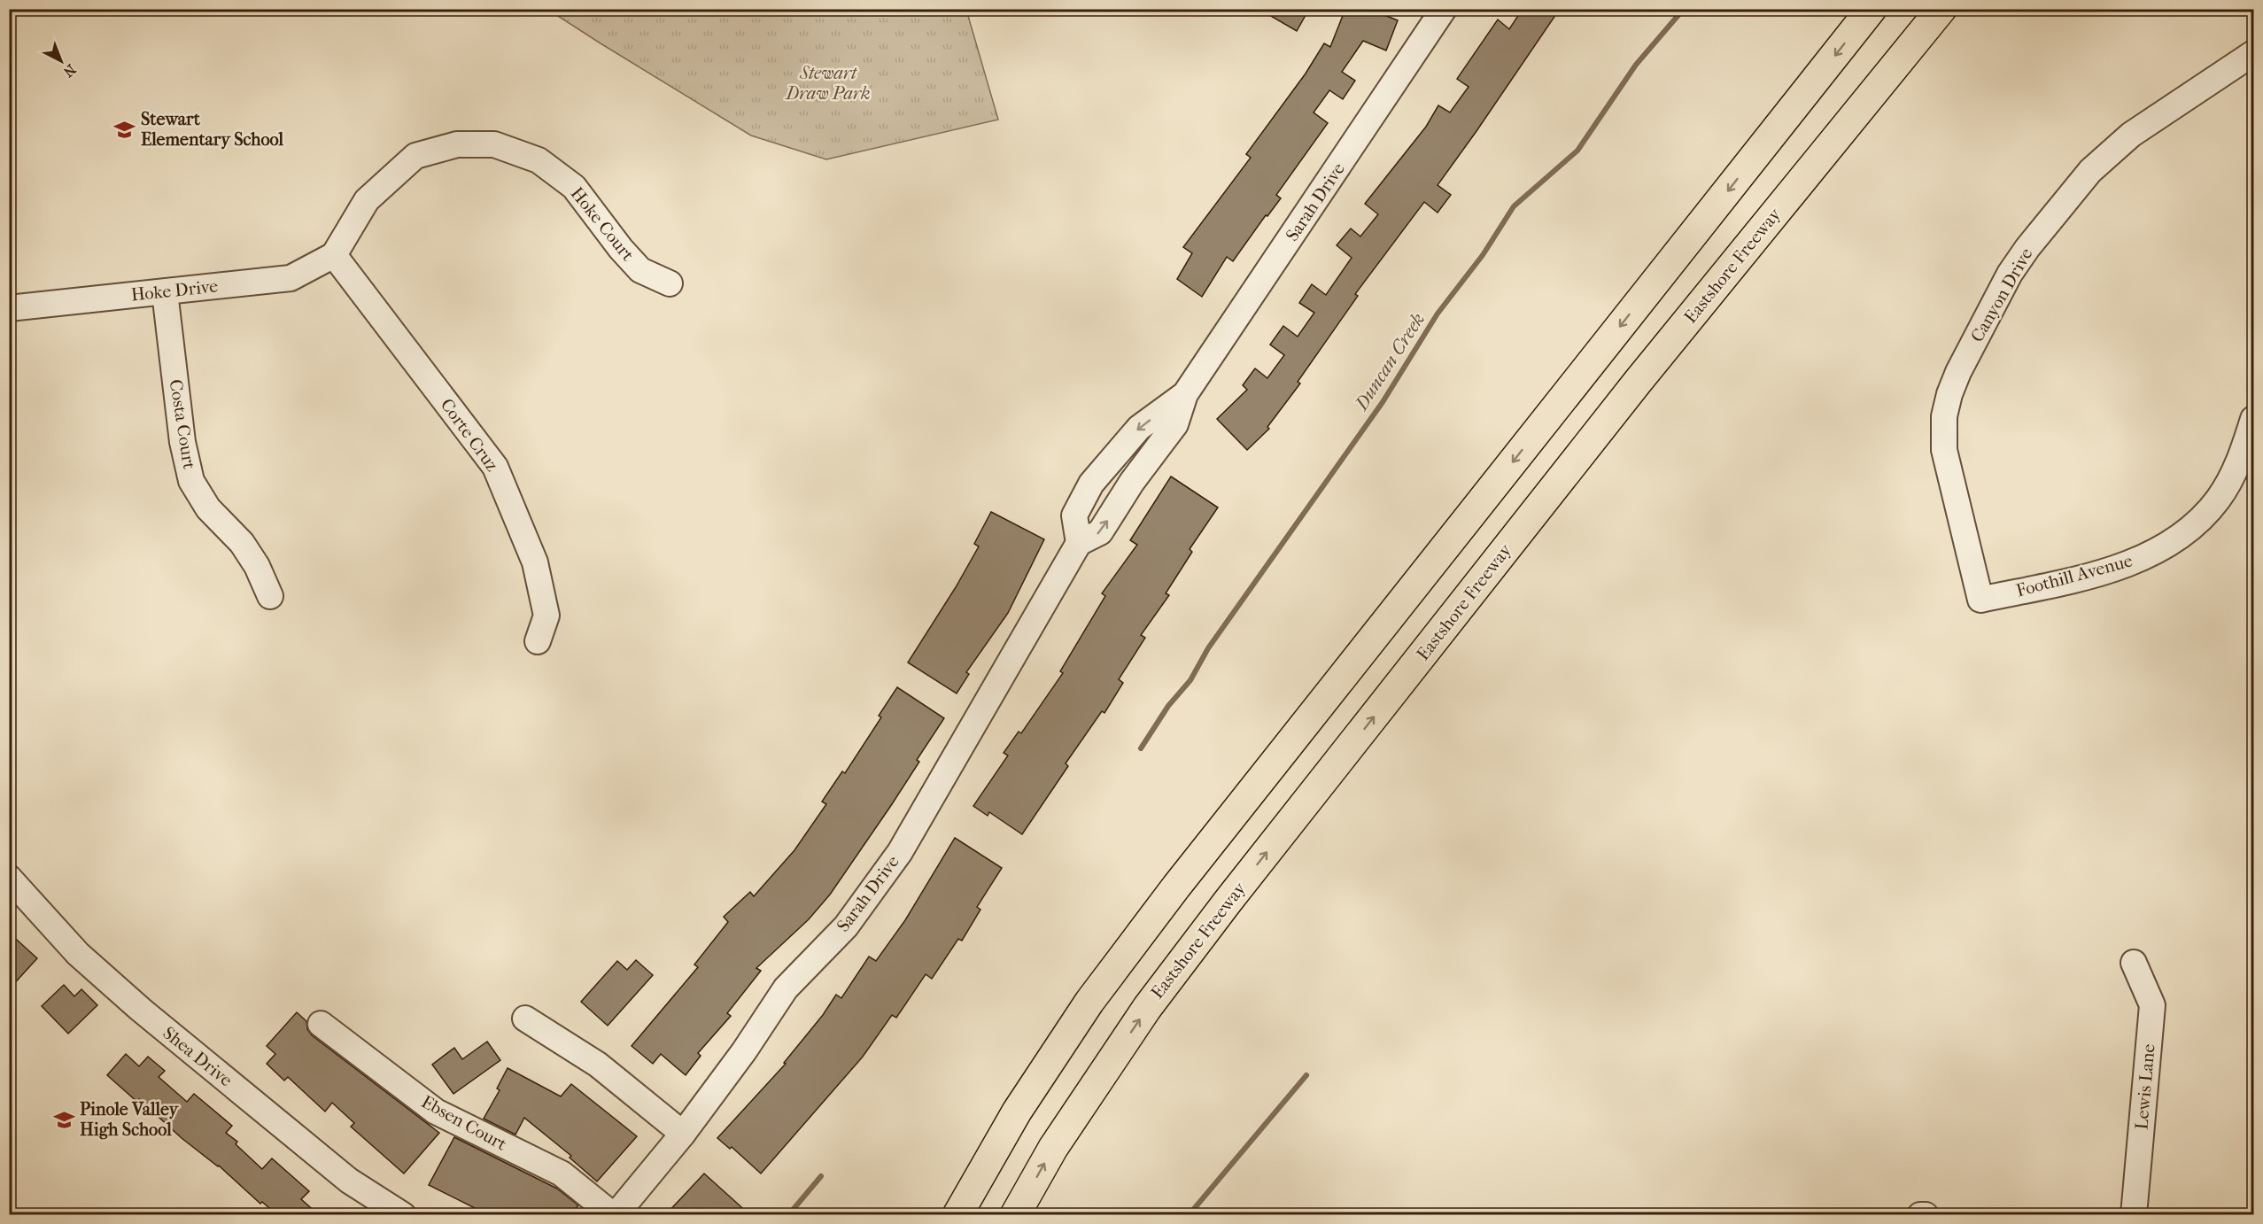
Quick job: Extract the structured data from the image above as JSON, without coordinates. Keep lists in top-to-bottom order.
{
  "streets": {
    "highway": ["Eastshore Freeway"],
    "street": [
      "Sarah Drive",
      "Hoke Court",
      "Hoke Drive",
      "Canyon Drive",
      "Costa Court",
      "Corte Cruz",
      "Foothill Avenue",
      "Shea Drive",
      "Lewis Lane",
      "Ebsen Court"
    ]
  },
  "crossings": [
    ["Sarah Drive", "Ebsen Court"],
    ["Hoke Court", "Hoke Drive"],
    ["Hoke Court", "Corte Cruz"],
    ["Hoke Drive", "Costa Court"],
    ["Hoke Drive", "Corte Cruz"],
    ["Canyon Drive", "Foothill Avenue"]
  ],
  "water": ["Duncan Creek"],
  "parks": ["Stewart Draw Park"],
  "places": {
    "school or university": ["Stewart Elementary School", "Pinole Valley High School"]
  },
  "north": "bottom right"
}
